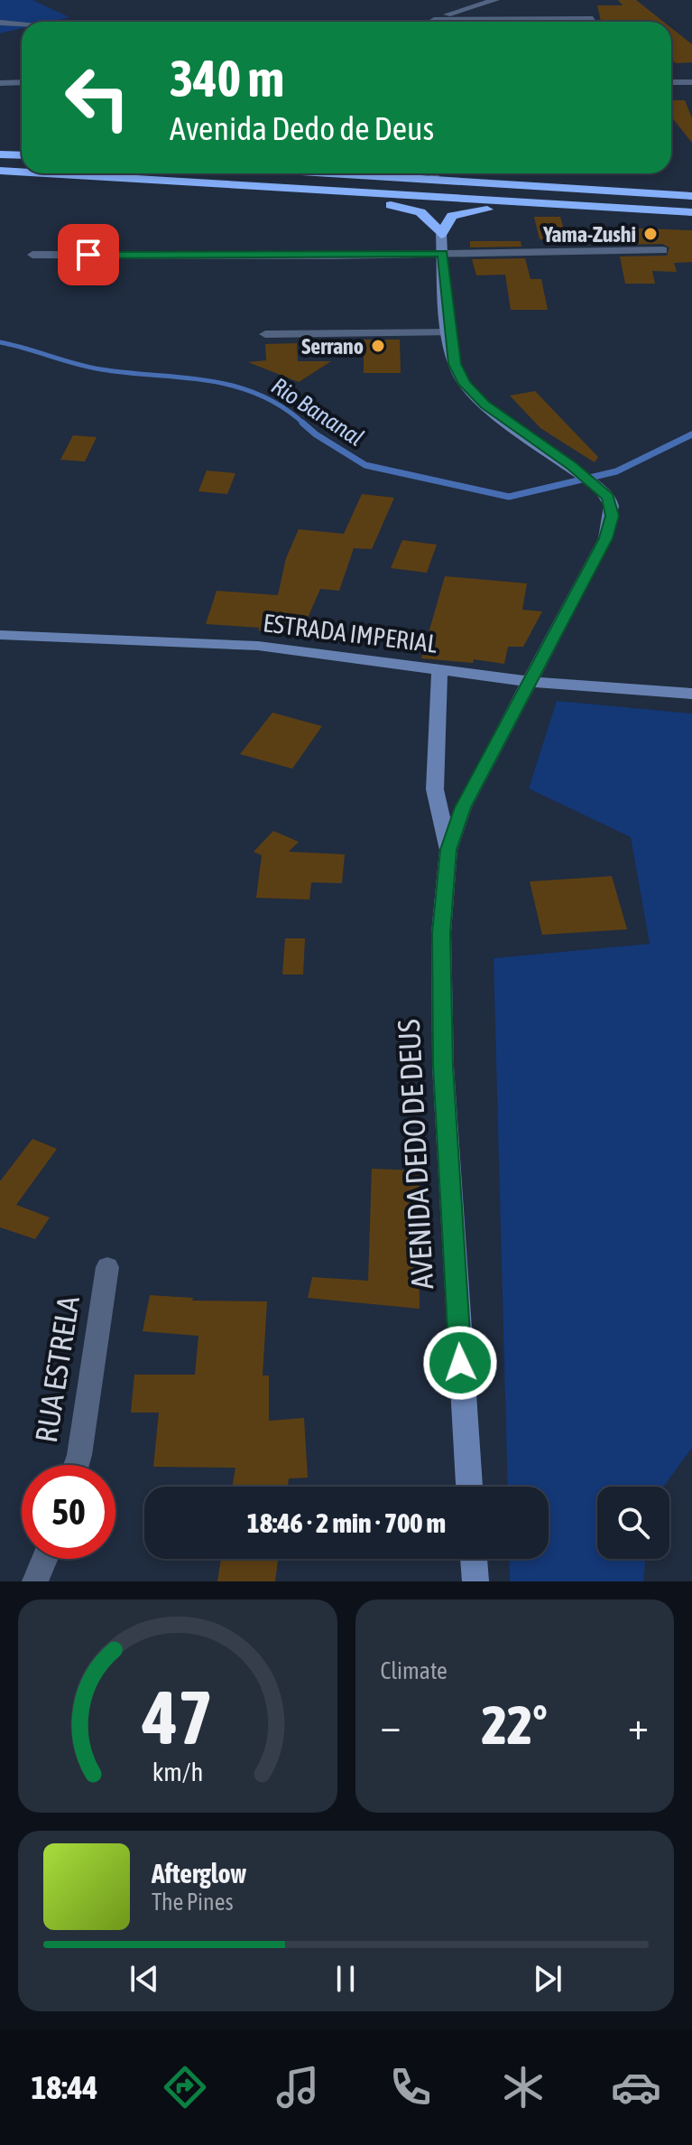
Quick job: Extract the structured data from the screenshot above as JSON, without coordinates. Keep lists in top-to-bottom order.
{
  "streets": {
    "main road": ["ESTRADA IMPERIAL", "AVENIDA DEDO DE DEUS"],
    "street": ["RUA ESTRELA"]
  },
  "crossings": [
    ["ESTRADA IMPERIAL", "AVENIDA DEDO DE DEUS"]
  ],
  "water": ["Rio Bananal"],
  "places": ["Yama-Zushi", "Serrano"],
  "page": {
    "turn": ["340 m", "Avenida Dedo de Deus"],
    "limit": "50",
    "trip": "18:46 · 2 min · 700 m",
    "tile": "Climate",
    "heat": ["−", "22°", "+"],
    "song": ["Afterglow", "The Pines"],
    "tabs": "18:44",
    "gauge": ["47", "km/h"]
  }
}
